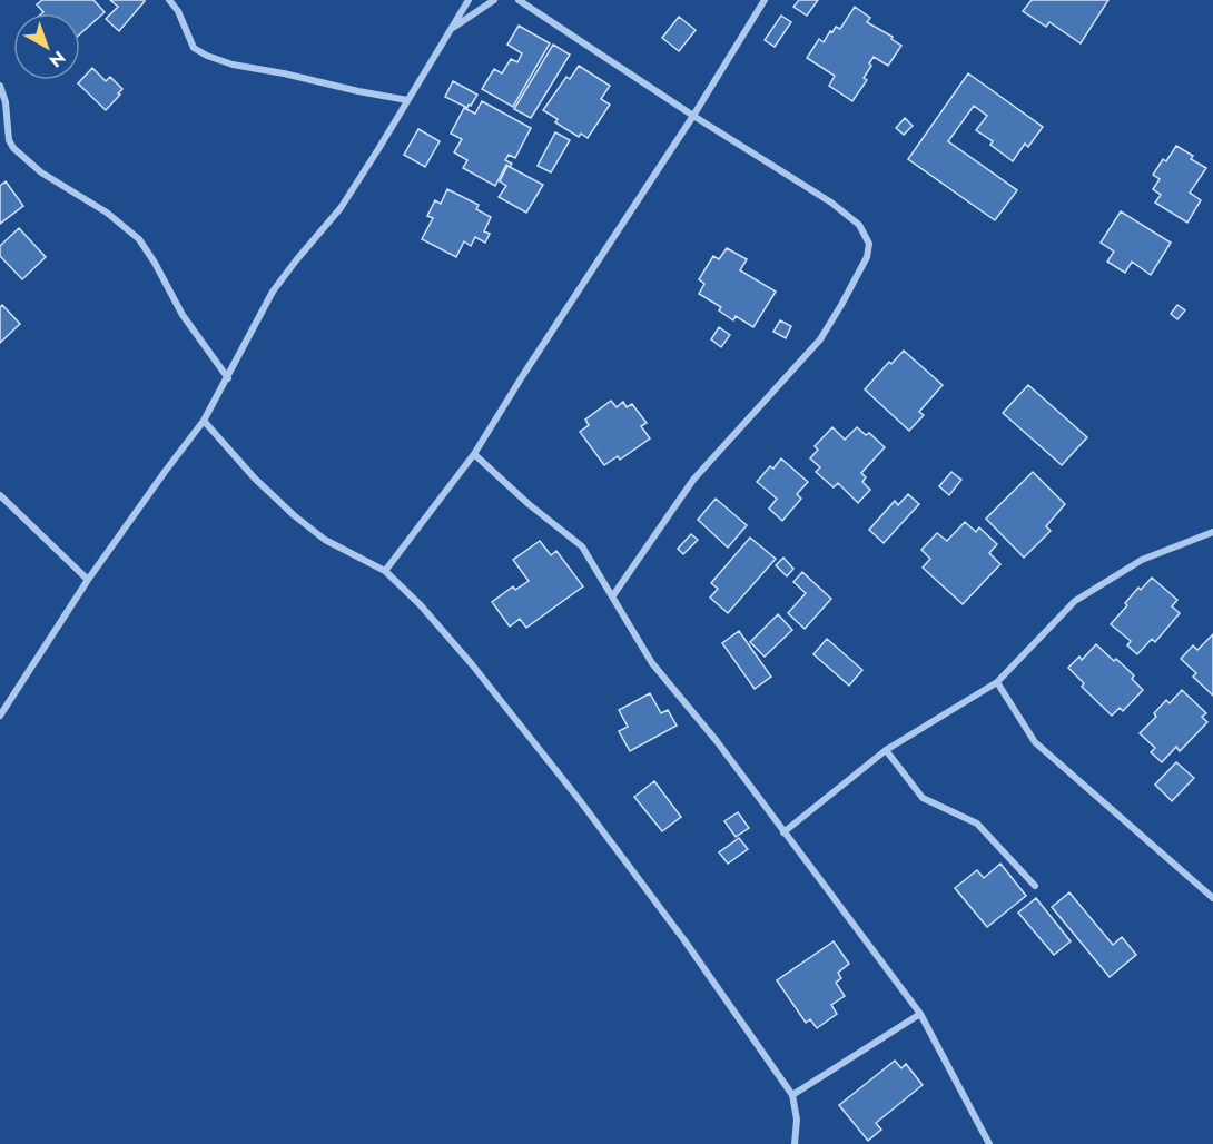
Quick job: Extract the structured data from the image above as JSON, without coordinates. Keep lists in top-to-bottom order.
{
  "north": "bottom right"
}
